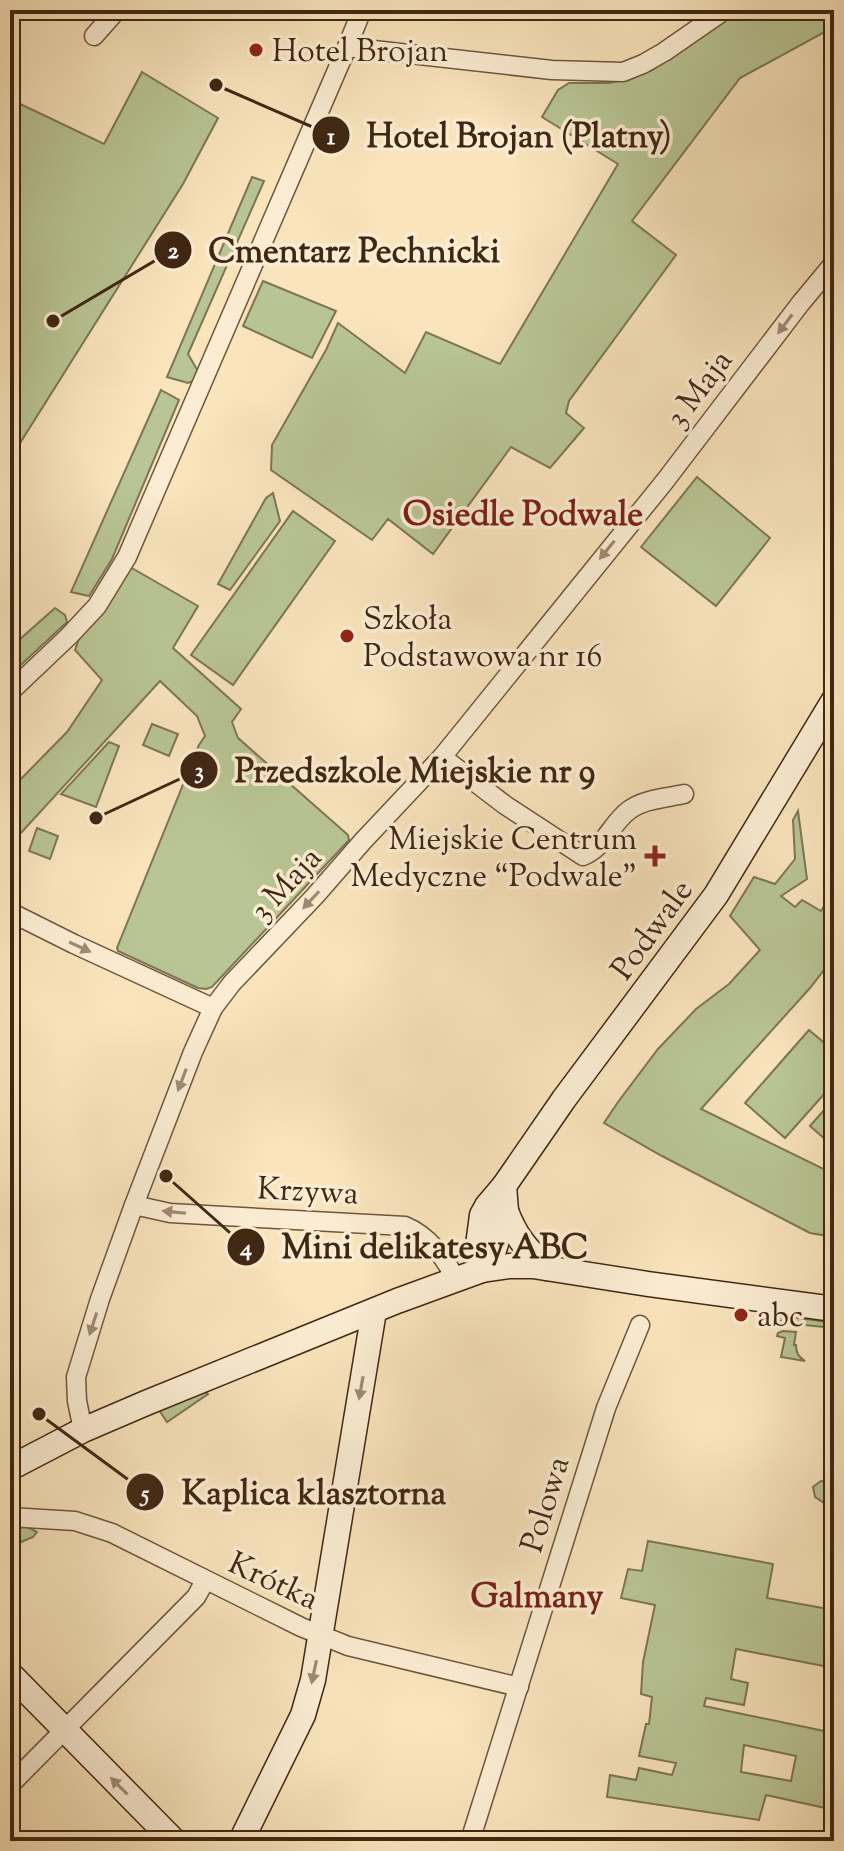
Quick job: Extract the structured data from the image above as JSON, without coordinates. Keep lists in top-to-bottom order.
{
  "streets": {
    "street": [
      "3 Maja",
      "Podwale",
      "Krzywa",
      "Polowa",
      "Krótka"
    ]
  },
  "crossings": [
    ["3 Maja", "Krzywa"],
    ["Polowa", "Krótka"]
  ],
  "one_way": ["3 Maja", "Krzywa"],
  "districts": ["Osiedle Podwale", "Galmany"],
  "places": {
    "other": [
      "Hotel Brojan",
      "Hotel Brojan (Platny)",
      "Cmentarz Pechnicki",
      "Szkoła Podstawowa nr 16",
      "Przedszkole Miejskie nr 9",
      "Mini delikatesy ABC",
      "abc",
      "Kaplica klasztorna"
    ],
    "health": ["Miejskie Centrum Medyczne “Podwale”"]
  }
}
